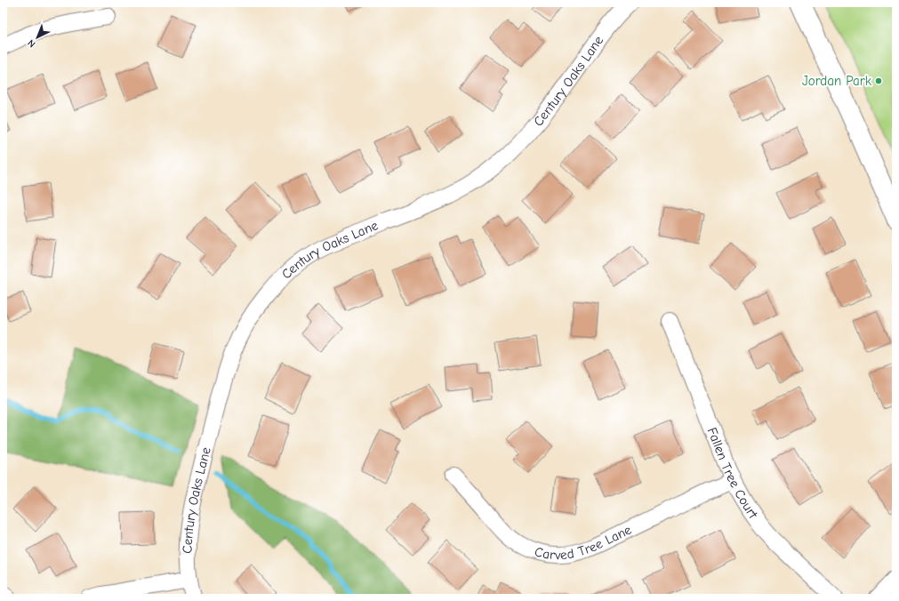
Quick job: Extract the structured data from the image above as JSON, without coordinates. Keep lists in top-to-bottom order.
{
  "streets": {
    "street": ["Century Oaks Lane", "Fallen Tree Court", "Carved Tree Lane"]
  },
  "crossings": [
    ["Fallen Tree Court", "Carved Tree Lane"]
  ],
  "places": ["Jordan Park"],
  "north": "bottom left"
}
